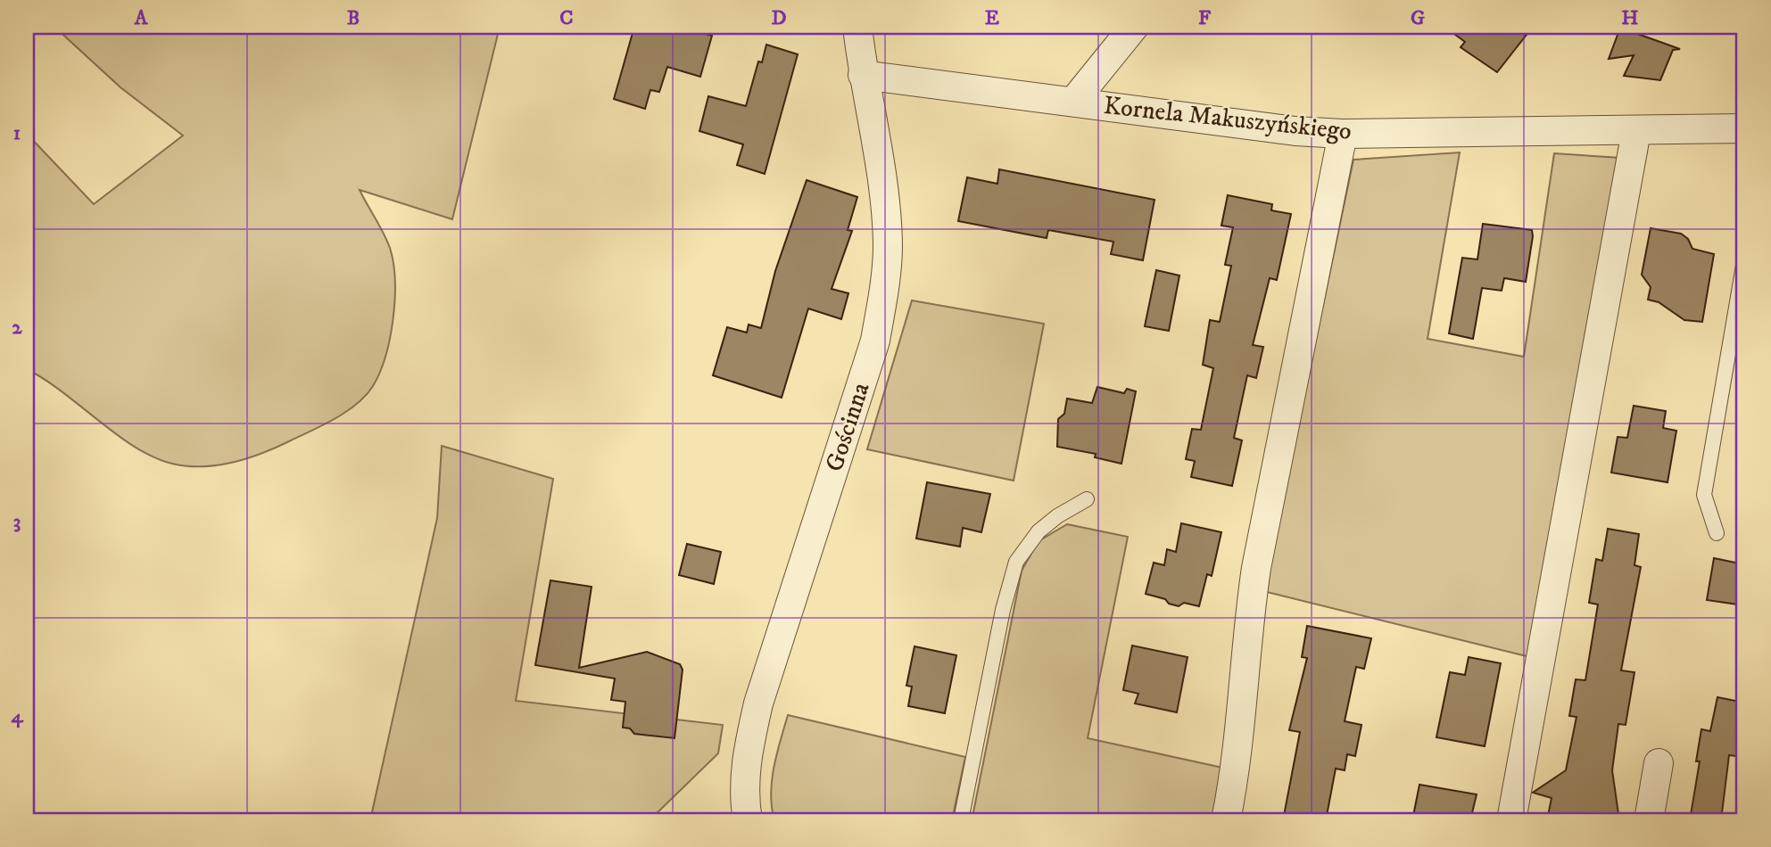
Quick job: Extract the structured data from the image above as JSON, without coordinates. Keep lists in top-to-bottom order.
{
  "streets": {
    "street": ["Kornela Makuszyńskiego", "Gościnna"]
  },
  "crossings": [
    ["Kornela Makuszyńskiego", "Gościnna"]
  ],
  "grid": {
    "columns": [
      "A",
      "B",
      "C",
      "D",
      "E",
      "F",
      "G",
      "H"
    ],
    "rows": [
      "1",
      "2",
      "3",
      "4"
    ]
  }
}
